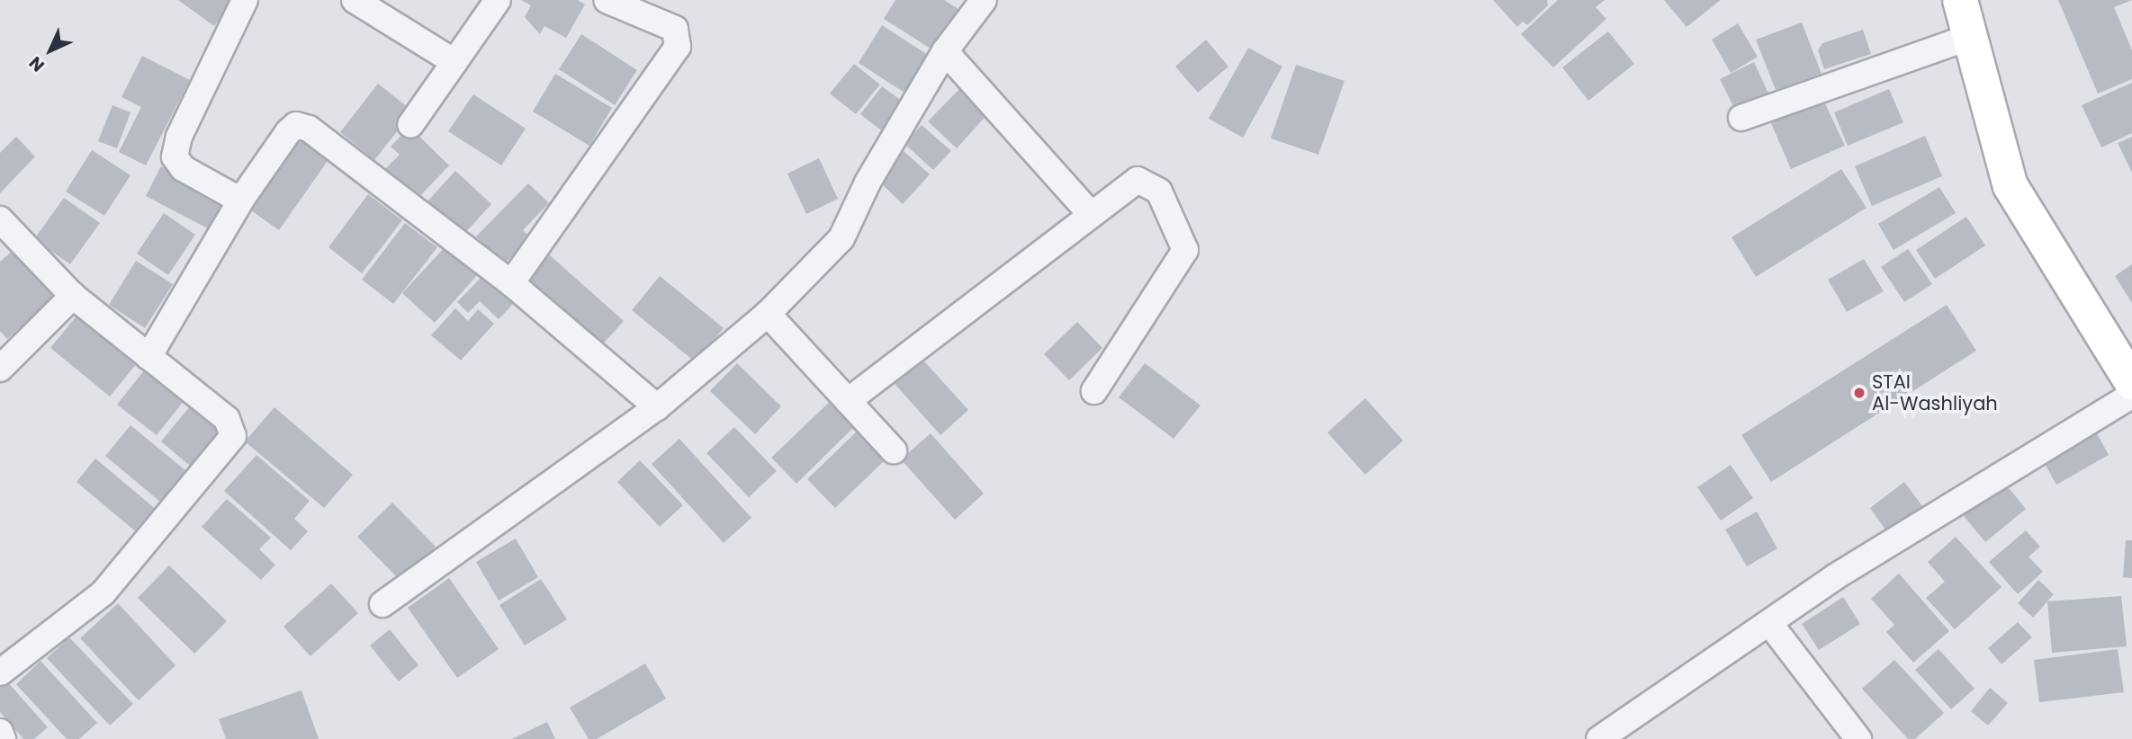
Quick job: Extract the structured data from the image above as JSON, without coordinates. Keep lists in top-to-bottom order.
{
  "places": ["STAI Al-Washliyah"],
  "north": "bottom left"
}
